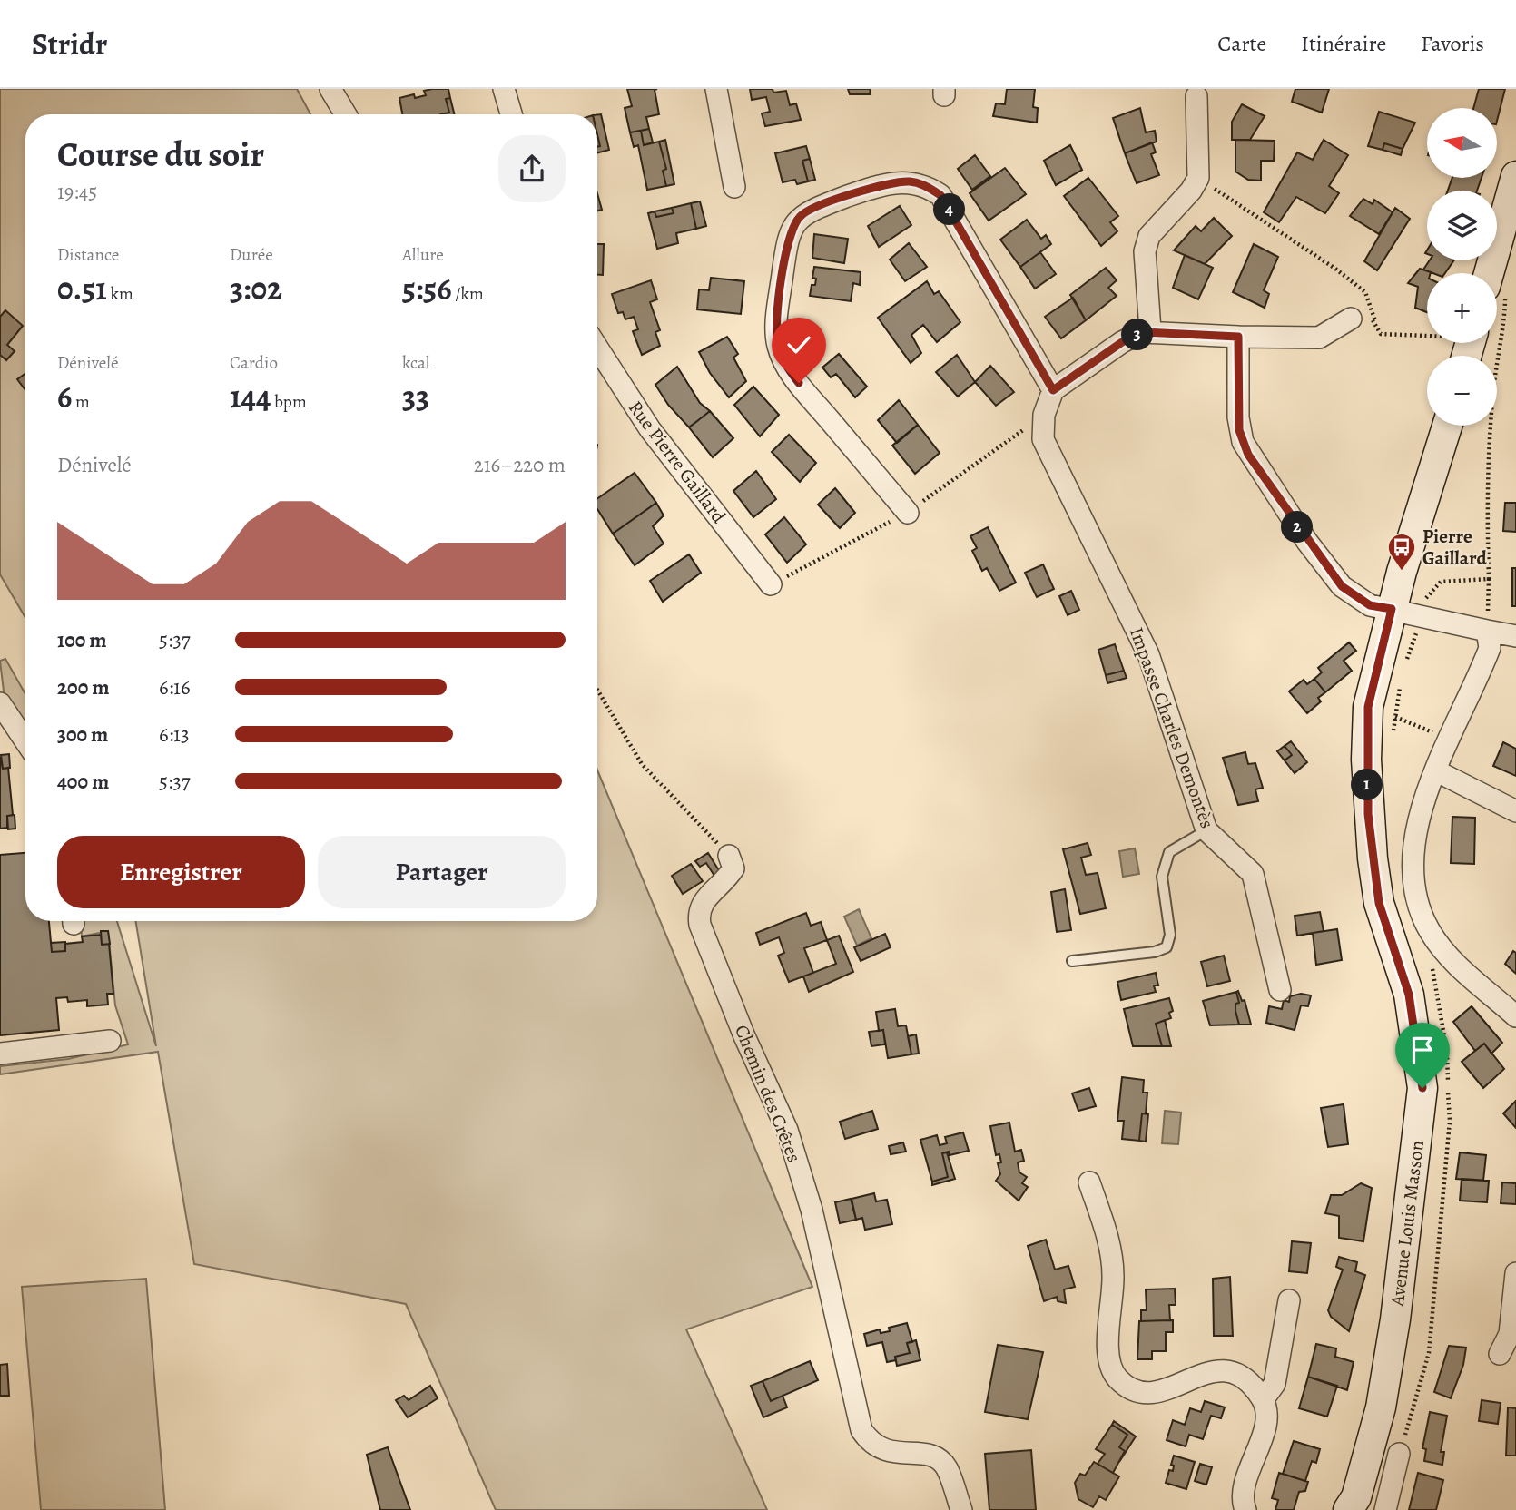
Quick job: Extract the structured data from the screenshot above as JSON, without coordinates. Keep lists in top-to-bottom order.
{
  "streets": {
    "street": [
      "Rue Pierre Gaillard",
      "Impasse Charles Demontès",
      "Chemin des Crêtes",
      "Avenue Louis Masson"
    ]
  },
  "places": {
    "bus stop": ["Pierre Gaillard"]
  },
  "north": "left",
  "page": {
    "header": "Stridr",
    "nav": ["Carte", "Itinéraire", "Favoris"],
    "map_buttons": ["+", "−"],
    "heading": ["Course du soir", "19:45"],
    "pins": [
      "4",
      "3",
      "2",
      "1"
    ],
    "stats": [
      ["Distance", "0.51 km"],
      ["Durée", "3:02"],
      ["Allure", "5:56 /km"],
      ["Dénivelé", "6 m"],
      ["Cardio", "144 bpm"],
      ["kcal", "33"]
    ],
    "chart": ["Dénivelé", "216–220 m"],
    "list": [
      {
        "name": "100 m",
        "note": "5:37"
      },
      {
        "name": "200 m",
        "note": "6:16"
      },
      {
        "name": "300 m",
        "note": "6:13"
      },
      {
        "name": "400 m",
        "note": "5:37"
      }
    ],
    "buttons": ["Enregistrer", "Partager"]
  }
}
